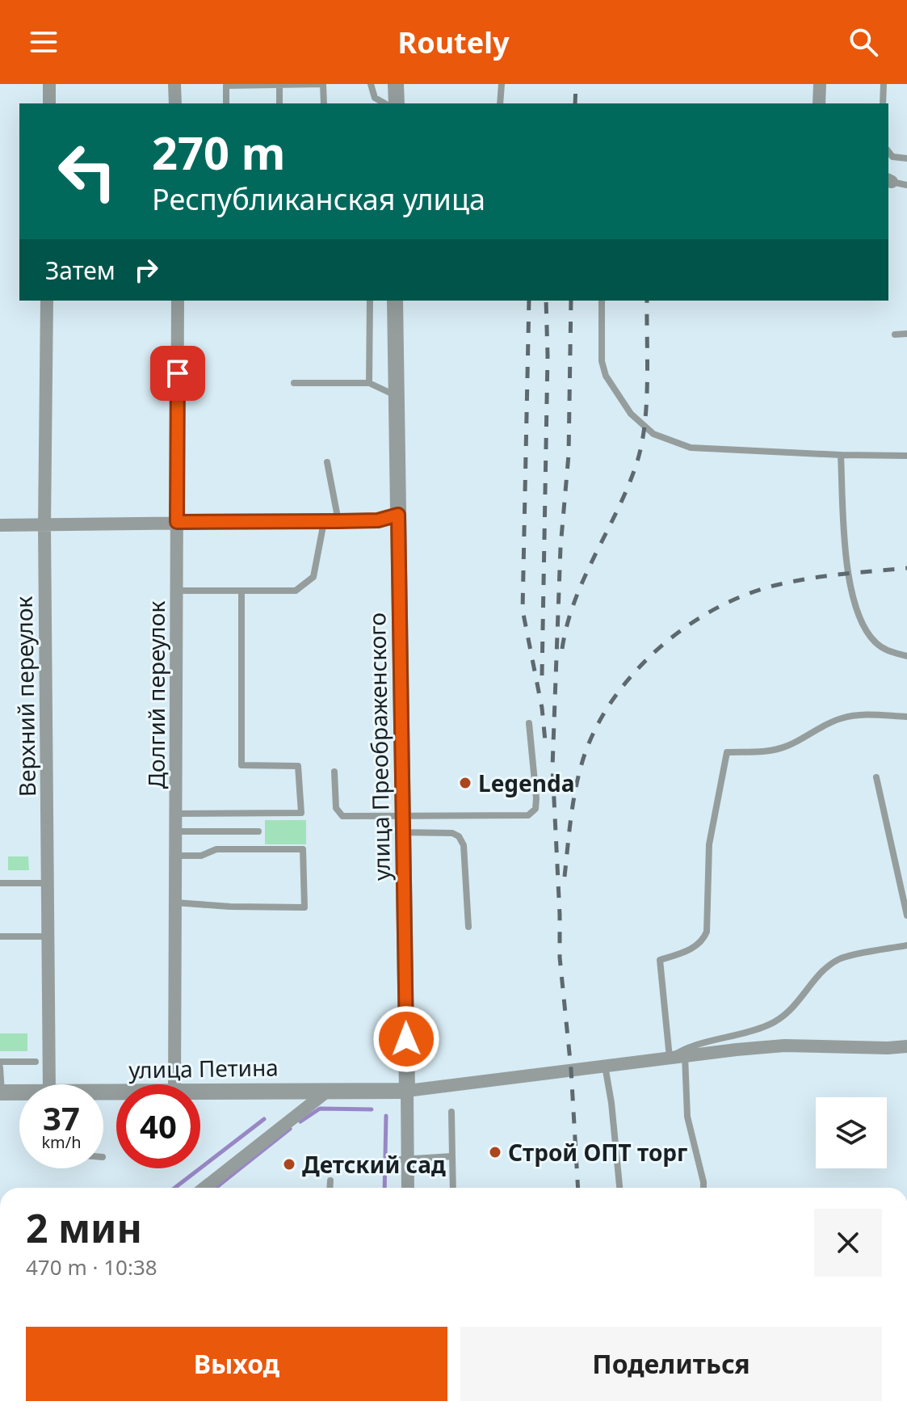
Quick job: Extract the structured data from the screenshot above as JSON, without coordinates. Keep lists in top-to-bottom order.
{
  "streets": {
    "street": [
      "Долгий переулок",
      "Верхний переулок",
      "улица Преображенского",
      "улица Петина"
    ]
  },
  "crossings": [
    ["улица Преображенского", "улица Петина"]
  ],
  "places": ["Legenda", "Строй ОПТ торг", "Детский сад"],
  "page": {
    "header": "Routely",
    "turn": ["270 m", "Республиканская улица"],
    "then": "Затем",
    "speed": "37 km/h",
    "limit": "40",
    "heading": ["2 мин", "470 m · 10:38"],
    "buttons": ["Выход", "Поделиться"]
  }
}
